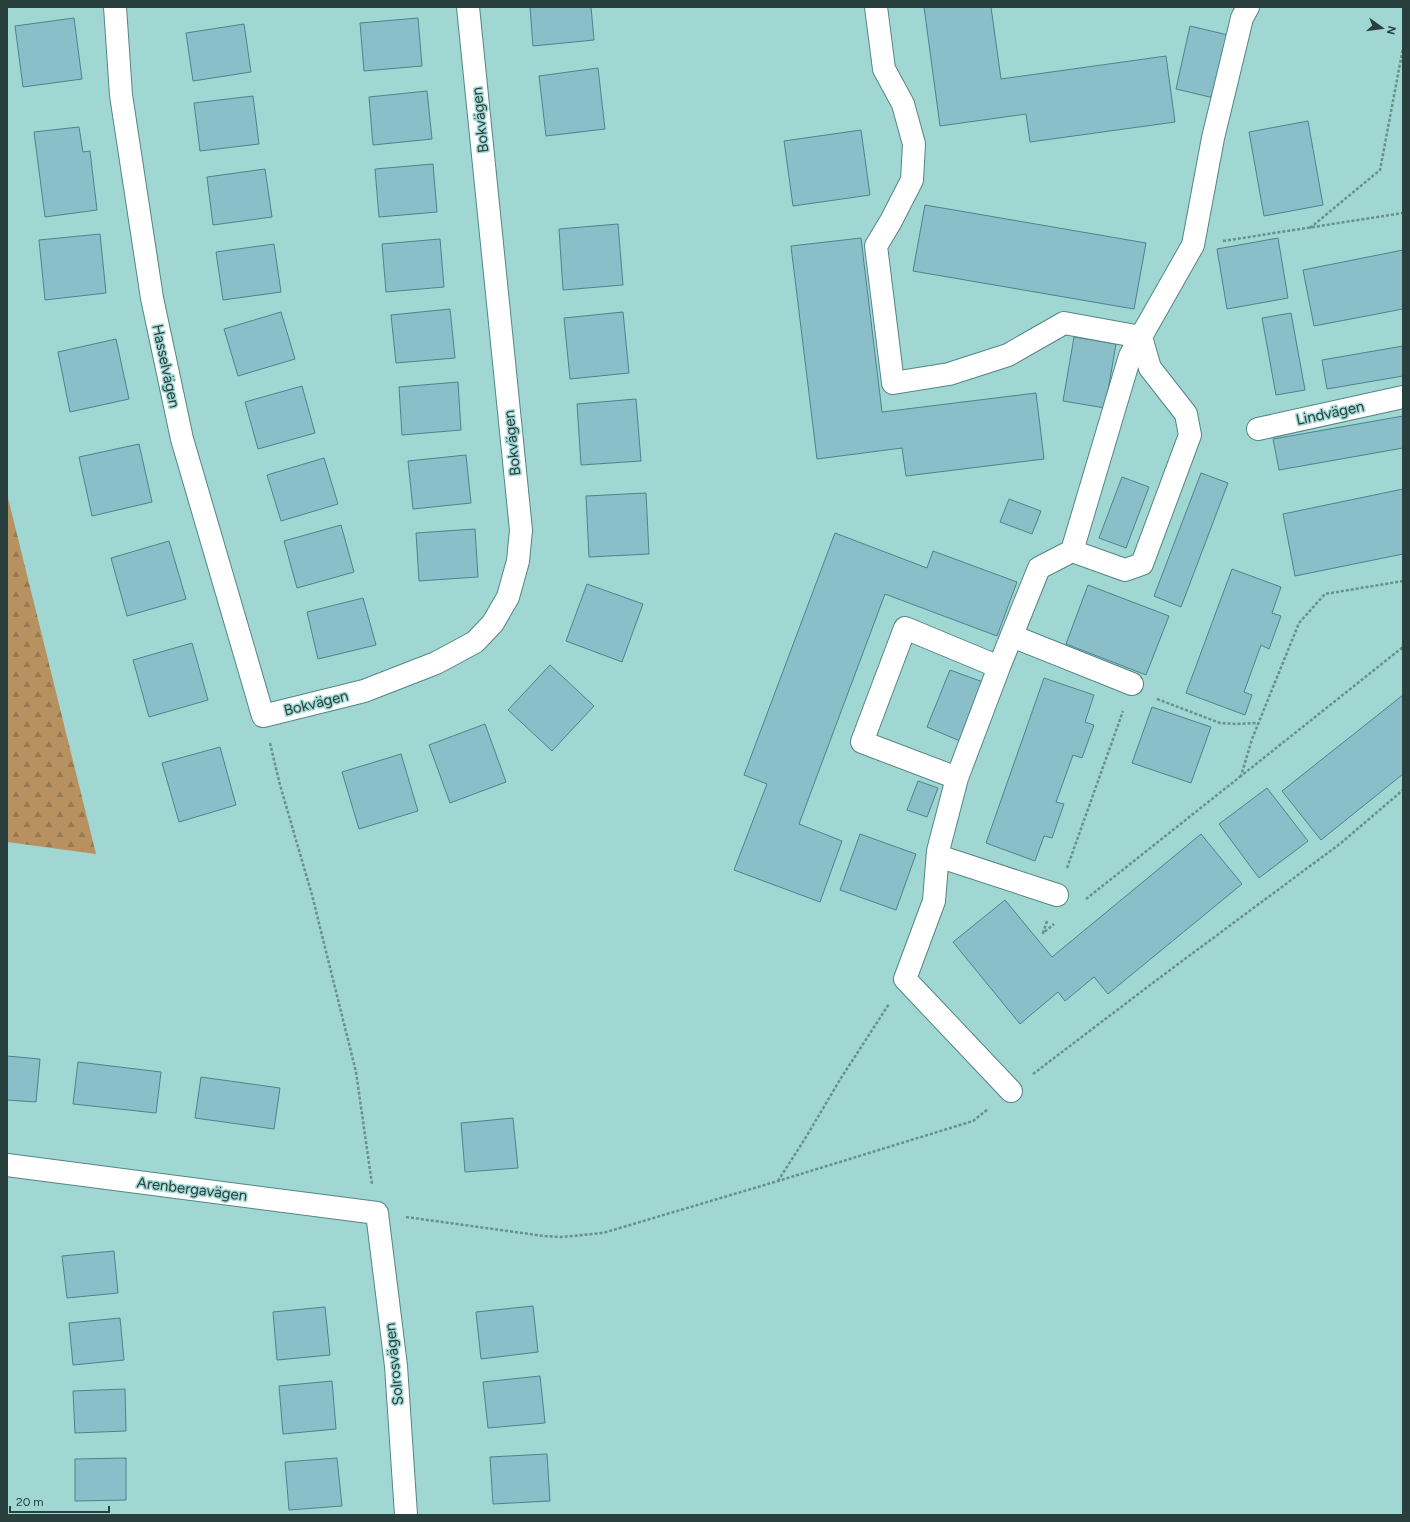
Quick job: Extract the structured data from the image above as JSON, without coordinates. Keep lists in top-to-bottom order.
{
  "streets": {
    "street": [
      "Bokvägen",
      "Hasselvägen",
      "Lindvägen",
      "Arenbergavägen",
      "Solrosvägen"
    ]
  },
  "crossings": [
    ["Bokvägen", "Hasselvägen"],
    ["Arenbergavägen", "Solrosvägen"]
  ],
  "scale_bar": "20 m",
  "north": "right"
}
